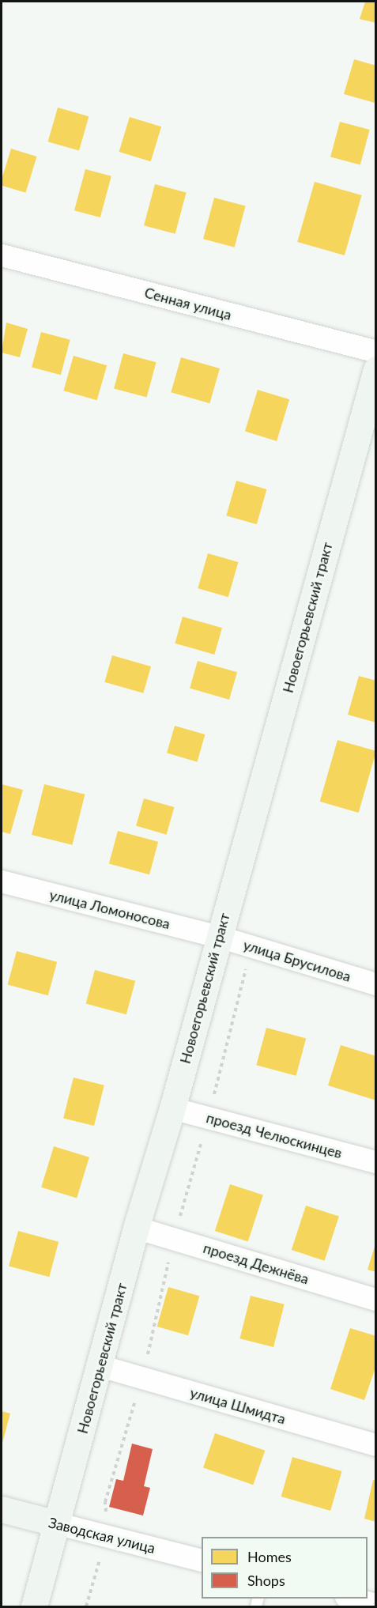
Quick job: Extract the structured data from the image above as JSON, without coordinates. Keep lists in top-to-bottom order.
{
  "streets": {
    "main road": ["Новоегорьевский тракт", "Заводская улица"],
    "street": [
      "Сенная улица",
      "улица Ломоносова",
      "улица Брусилова",
      "проезд Челюскинцев",
      "проезд Дежнёва",
      "улица Шмидта"
    ]
  },
  "crossings": [
    ["Новоегорьевский тракт", "улица Ломоносова"],
    ["Новоегорьевский тракт", "улица Брусилова"],
    ["Новоегорьевский тракт", "проезд Челюскинцев"],
    ["Новоегорьевский тракт", "проезд Дежнёва"],
    ["Новоегорьевский тракт", "улица Шмидта"],
    ["Новоегорьевский тракт", "Заводская улица"],
    ["улица Ломоносова", "улица Брусилова"]
  ],
  "legend": ["Homes", "Shops"]
}
